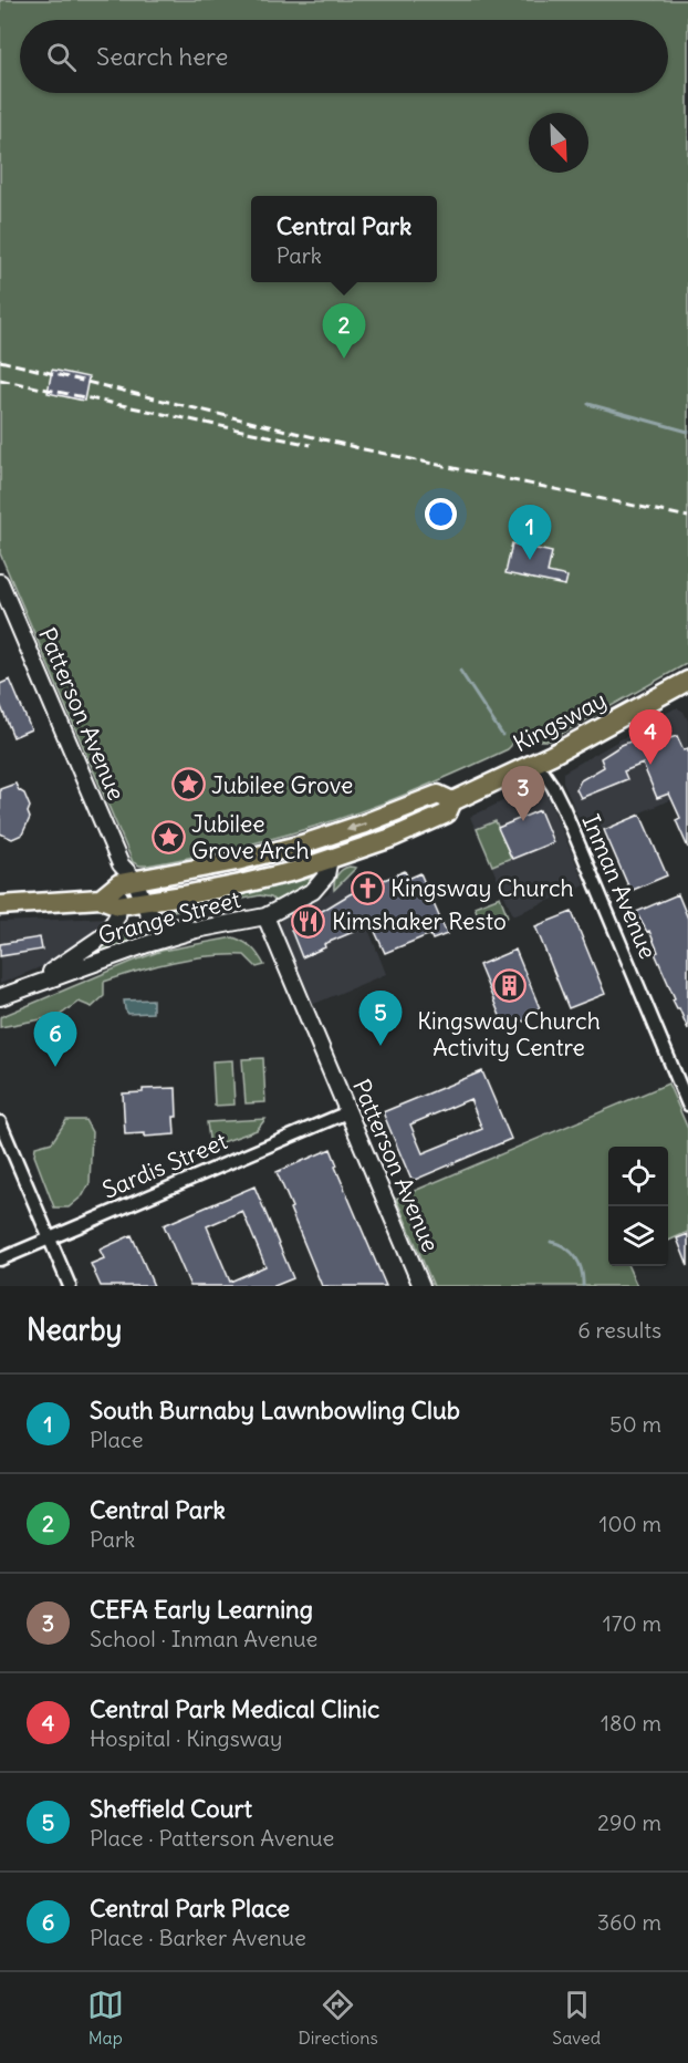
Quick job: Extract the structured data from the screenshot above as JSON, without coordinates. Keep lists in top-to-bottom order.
{
  "streets": {
    "main road": ["Kingsway"],
    "street": [
      "Patterson Avenue",
      "Inman Avenue",
      "Grange Street",
      "Sardis Street"
    ]
  },
  "crossings": [
    ["Patterson Avenue", "Kingsway"],
    ["Patterson Avenue", "Grange Street"],
    ["Patterson Avenue", "Sardis Street"],
    ["Kingsway", "Inman Avenue"],
    ["Kingsway", "Grange Street"]
  ],
  "places": {
    "place": ["Jubilee Grove", "Jubilee Grove Arch"],
    "church": ["Kingsway Church"],
    "restaurant": ["Kimshaker Resto"],
    "building": ["Kingsway Church Activity Centre"]
  },
  "north": "bottom right",
  "page": {
    "search": "Search here",
    "popup": ["Central Park", "Park"],
    "pins": [
      "2",
      "1",
      "4",
      "3",
      "5",
      "6"
    ],
    "heading": ["Nearby", "6 results"],
    "list": [
      {
        "mark": "1",
        "name": "South Burnaby Lawnbowling Club",
        "note": "Place",
        "value": "50 m"
      },
      {
        "mark": "2",
        "name": "Central Park",
        "note": "Park",
        "value": "100 m"
      },
      {
        "mark": "3",
        "name": "CEFA Early Learning",
        "note": "School · Inman Avenue",
        "value": "170 m"
      },
      {
        "mark": "4",
        "name": "Central Park Medical Clinic",
        "note": "Hospital · Kingsway",
        "value": "180 m"
      },
      {
        "mark": "5",
        "name": "Sheffield Court",
        "note": "Place · Patterson Avenue",
        "value": "290 m"
      },
      {
        "mark": "6",
        "name": "Central Park Place",
        "note": "Place · Barker Avenue",
        "value": "360 m"
      }
    ],
    "nav": ["Map", "Directions", "Saved"]
  }
}
